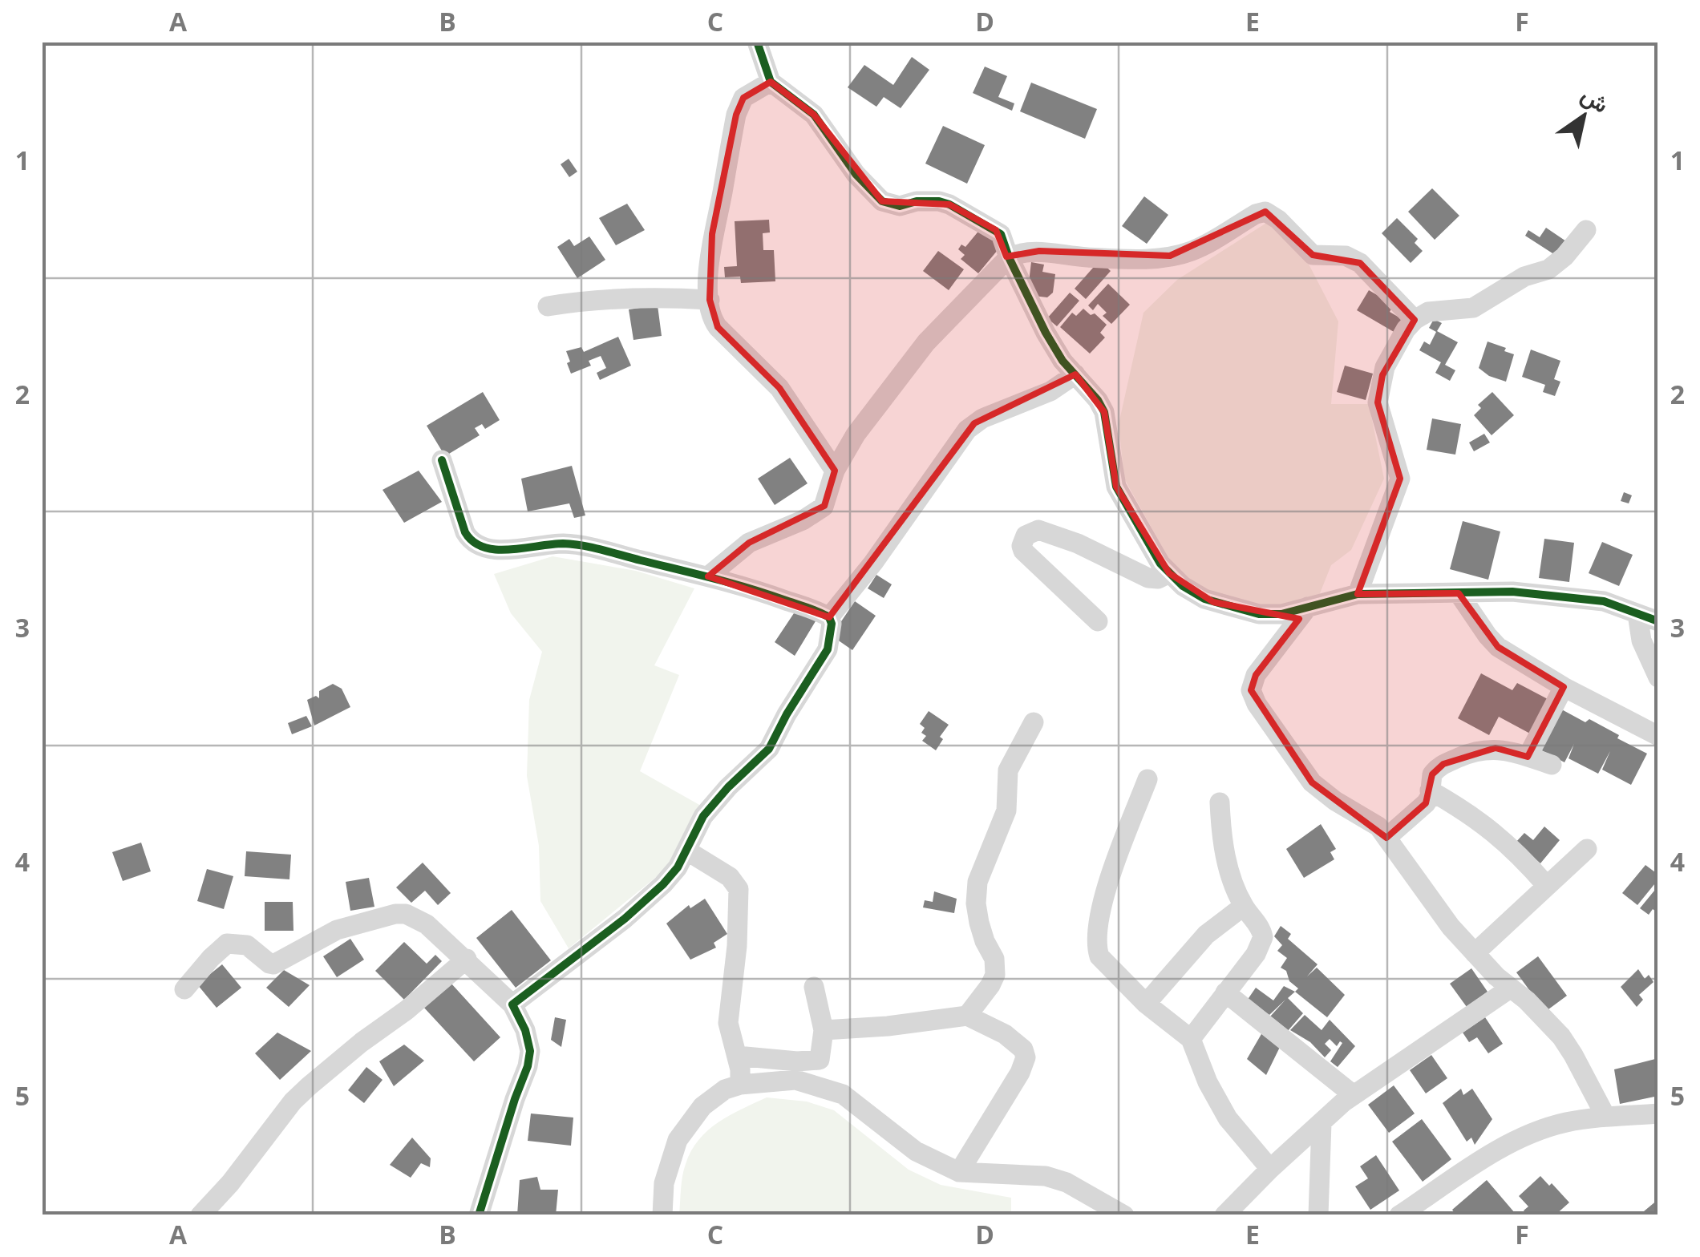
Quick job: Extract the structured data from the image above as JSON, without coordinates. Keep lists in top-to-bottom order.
{
  "north": "top right",
  "grid": {
    "columns": [
      "A",
      "B",
      "C",
      "D",
      "E",
      "F"
    ],
    "rows": [
      "1",
      "2",
      "3",
      "4",
      "5"
    ]
  }
}
